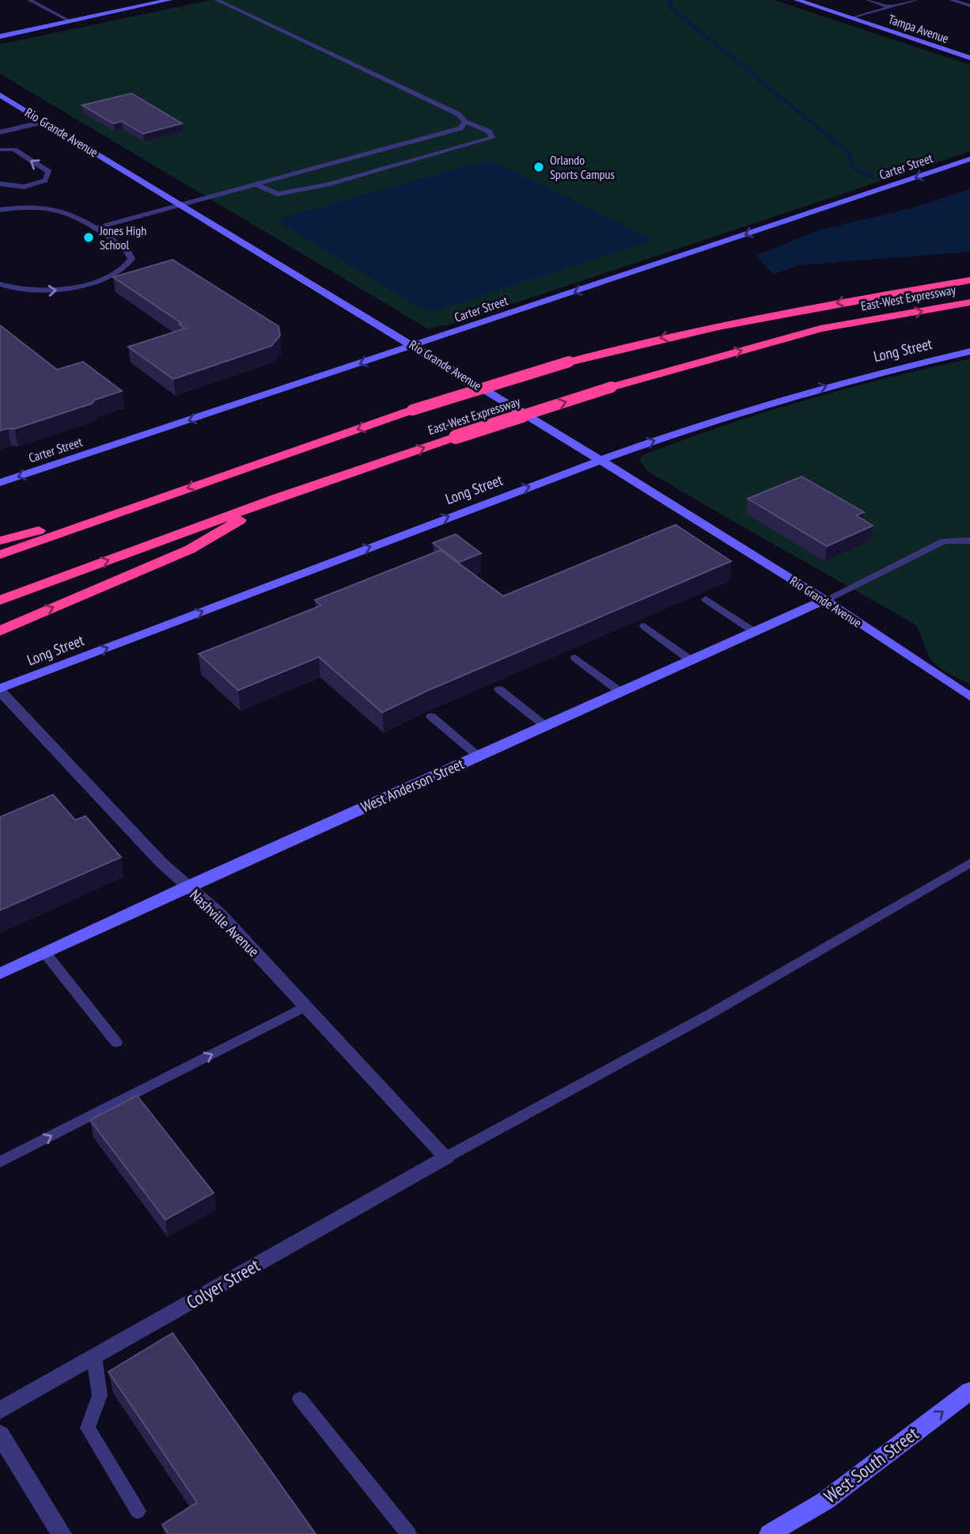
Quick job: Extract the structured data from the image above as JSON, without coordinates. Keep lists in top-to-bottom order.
{
  "streets": {
    "highway": ["East-West Expressway"],
    "street": [
      "Tampa Avenue",
      "Rio Grande Avenue",
      "Carter Street",
      "Long Street",
      "West Anderson Street",
      "Nashville Avenue",
      "Colyer Street",
      "West South Street"
    ]
  },
  "crossings": [
    ["Rio Grande Avenue", "Carter Street"],
    ["Rio Grande Avenue", "Long Street"],
    ["Rio Grande Avenue", "West Anderson Street"],
    ["Long Street", "Nashville Avenue"],
    ["West Anderson Street", "Nashville Avenue"],
    ["Nashville Avenue", "Colyer Street"]
  ],
  "one_way": ["Carter Street", "Long Street", "West South Street"],
  "places": ["Orlando Sports Campus", "Jones High School"]
}
